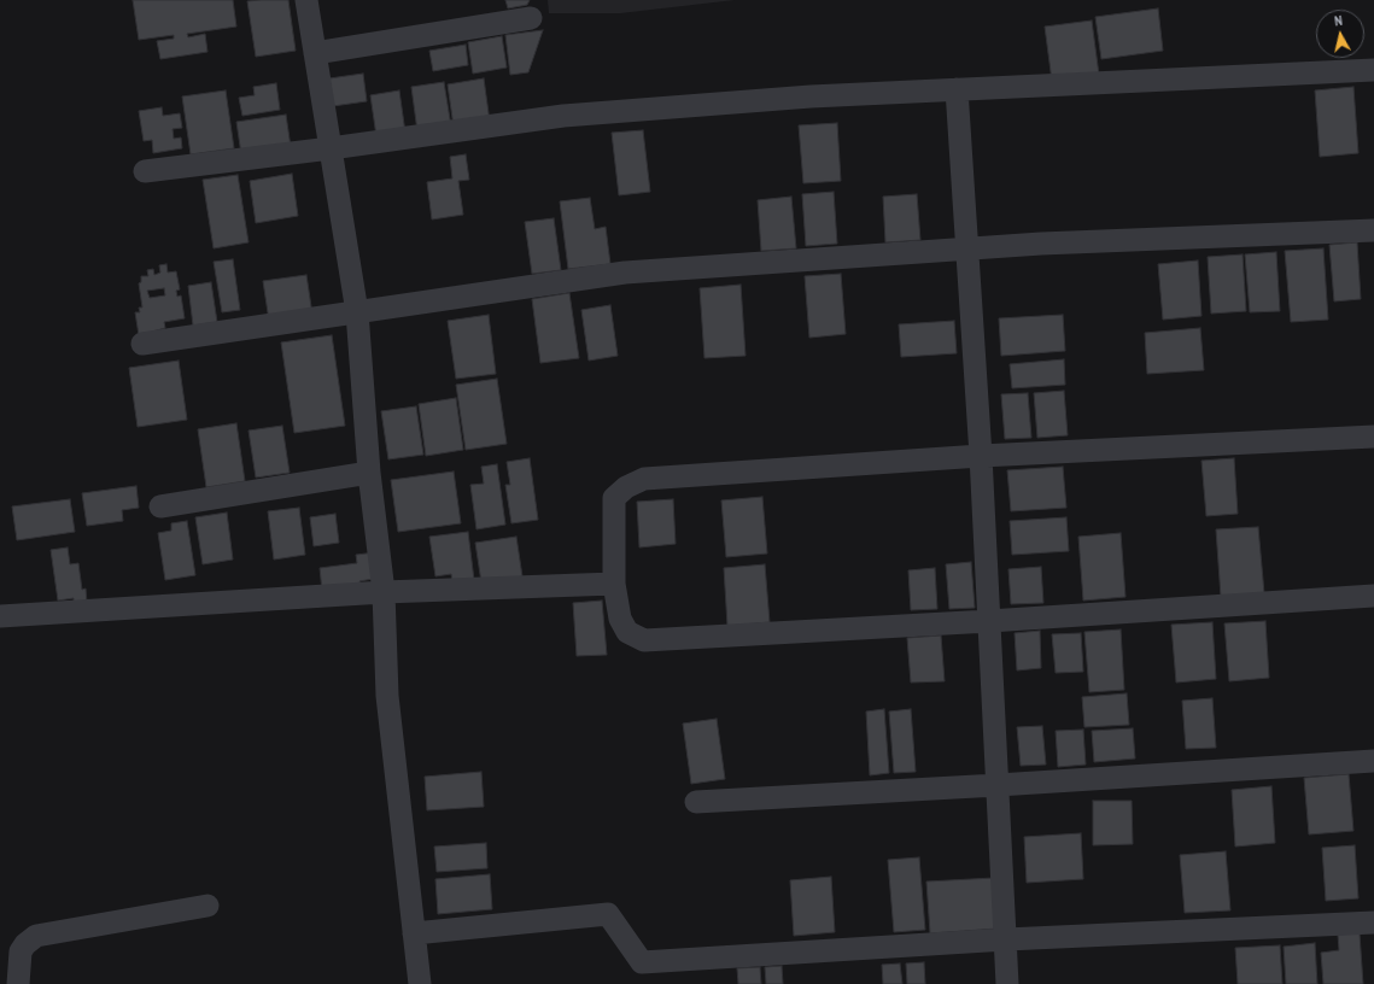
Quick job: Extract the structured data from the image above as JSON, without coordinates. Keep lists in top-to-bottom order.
{
  "north": "top"
}
